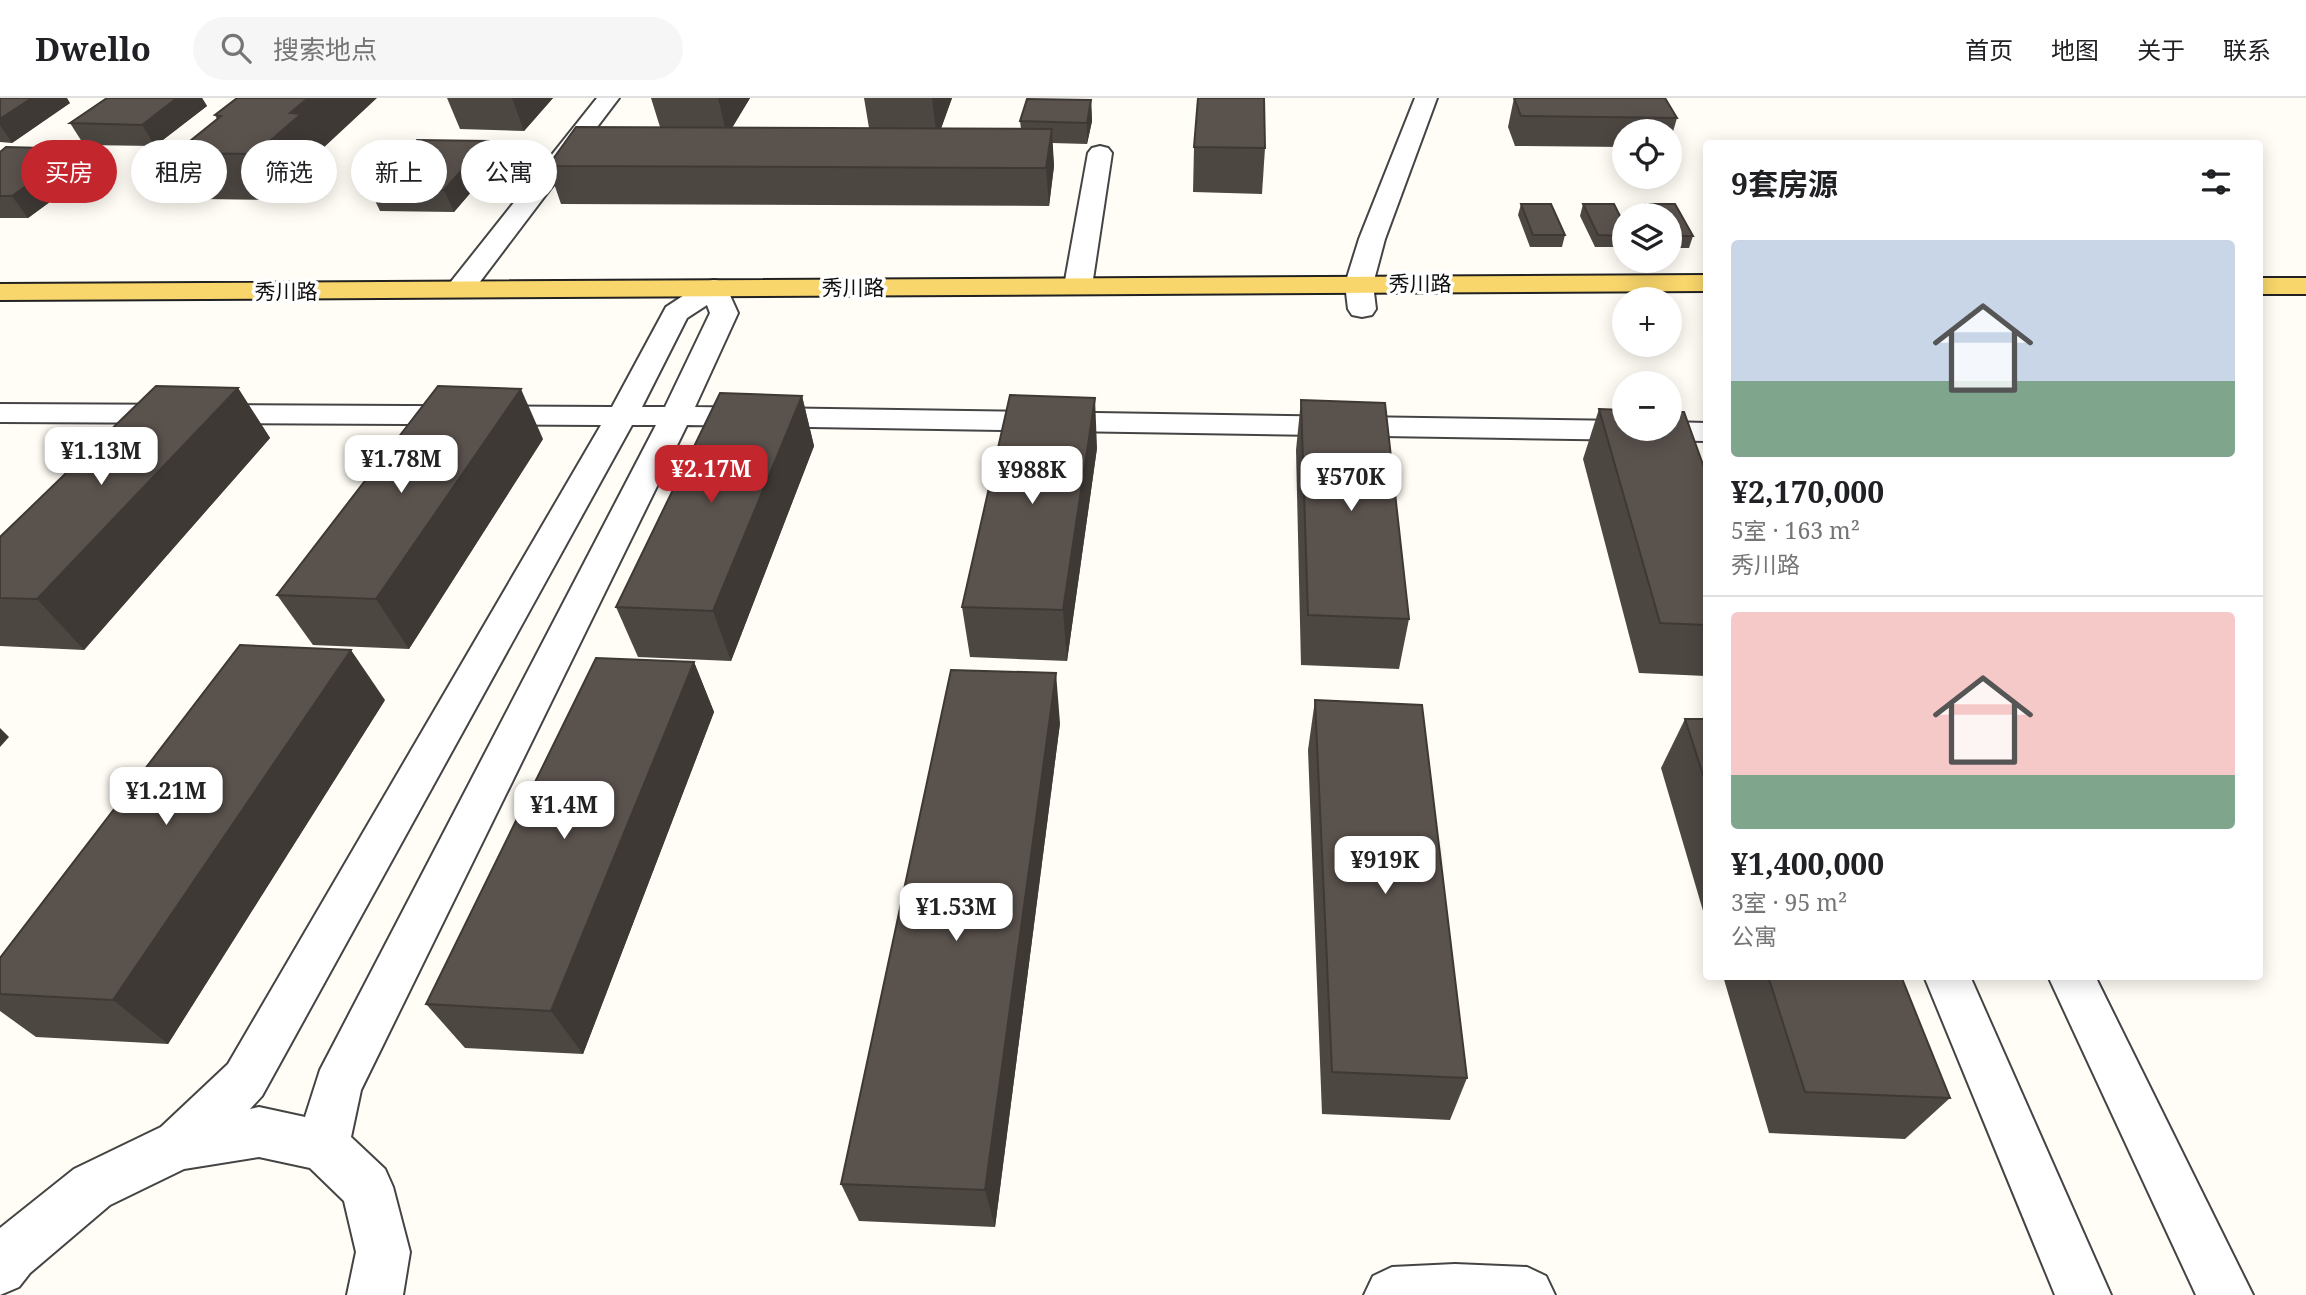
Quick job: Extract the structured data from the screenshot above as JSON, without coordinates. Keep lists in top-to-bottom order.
{
  "streets": {
    "main road": ["秀川路"]
  },
  "page": {
    "header": "Dwello",
    "search": "搜索地点",
    "nav": [
      "首页",
      "地图",
      "关于",
      "联系"
    ],
    "map_buttons": ["+", "−"],
    "chip": [
      "买房",
      "租房",
      "筛选",
      "新上",
      "公寓"
    ],
    "heading": "9套房源",
    "list": [
      {
        "name": "¥2,170,000",
        "note": "5室 · 163 m² · 秀川路"
      },
      {
        "name": "¥1,400,000",
        "note": "3室 · 95 m² · 公寓"
      }
    ],
    "price": [
      "¥1.13M",
      "¥1.78M",
      "¥2.17M",
      "¥988K",
      "¥570K",
      "¥1.21M",
      "¥1.4M",
      "¥919K",
      "¥1.53M"
    ]
  }
}
